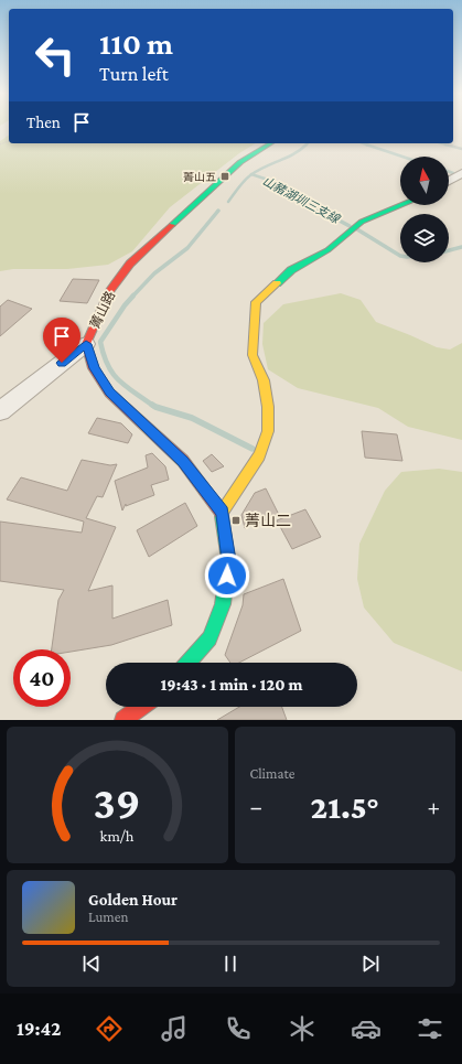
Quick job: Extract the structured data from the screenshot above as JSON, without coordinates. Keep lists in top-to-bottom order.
{
  "streets": {
    "street": ["菁山路"]
  },
  "water": ["山豬湖圳三支線"],
  "places": {
    "transit": ["菁山五", "菁山二"]
  },
  "north": "top",
  "page": {
    "turn": ["110 m", "Turn left"],
    "then": "Then",
    "limit": "40",
    "trip": "19:43 · 1 min · 120 m",
    "tile": "Climate",
    "heat": ["−", "21.5°", "+"],
    "song": ["Golden Hour", "Lumen"],
    "tabs": "19:42",
    "gauge": ["39", "km/h"]
  }
}
